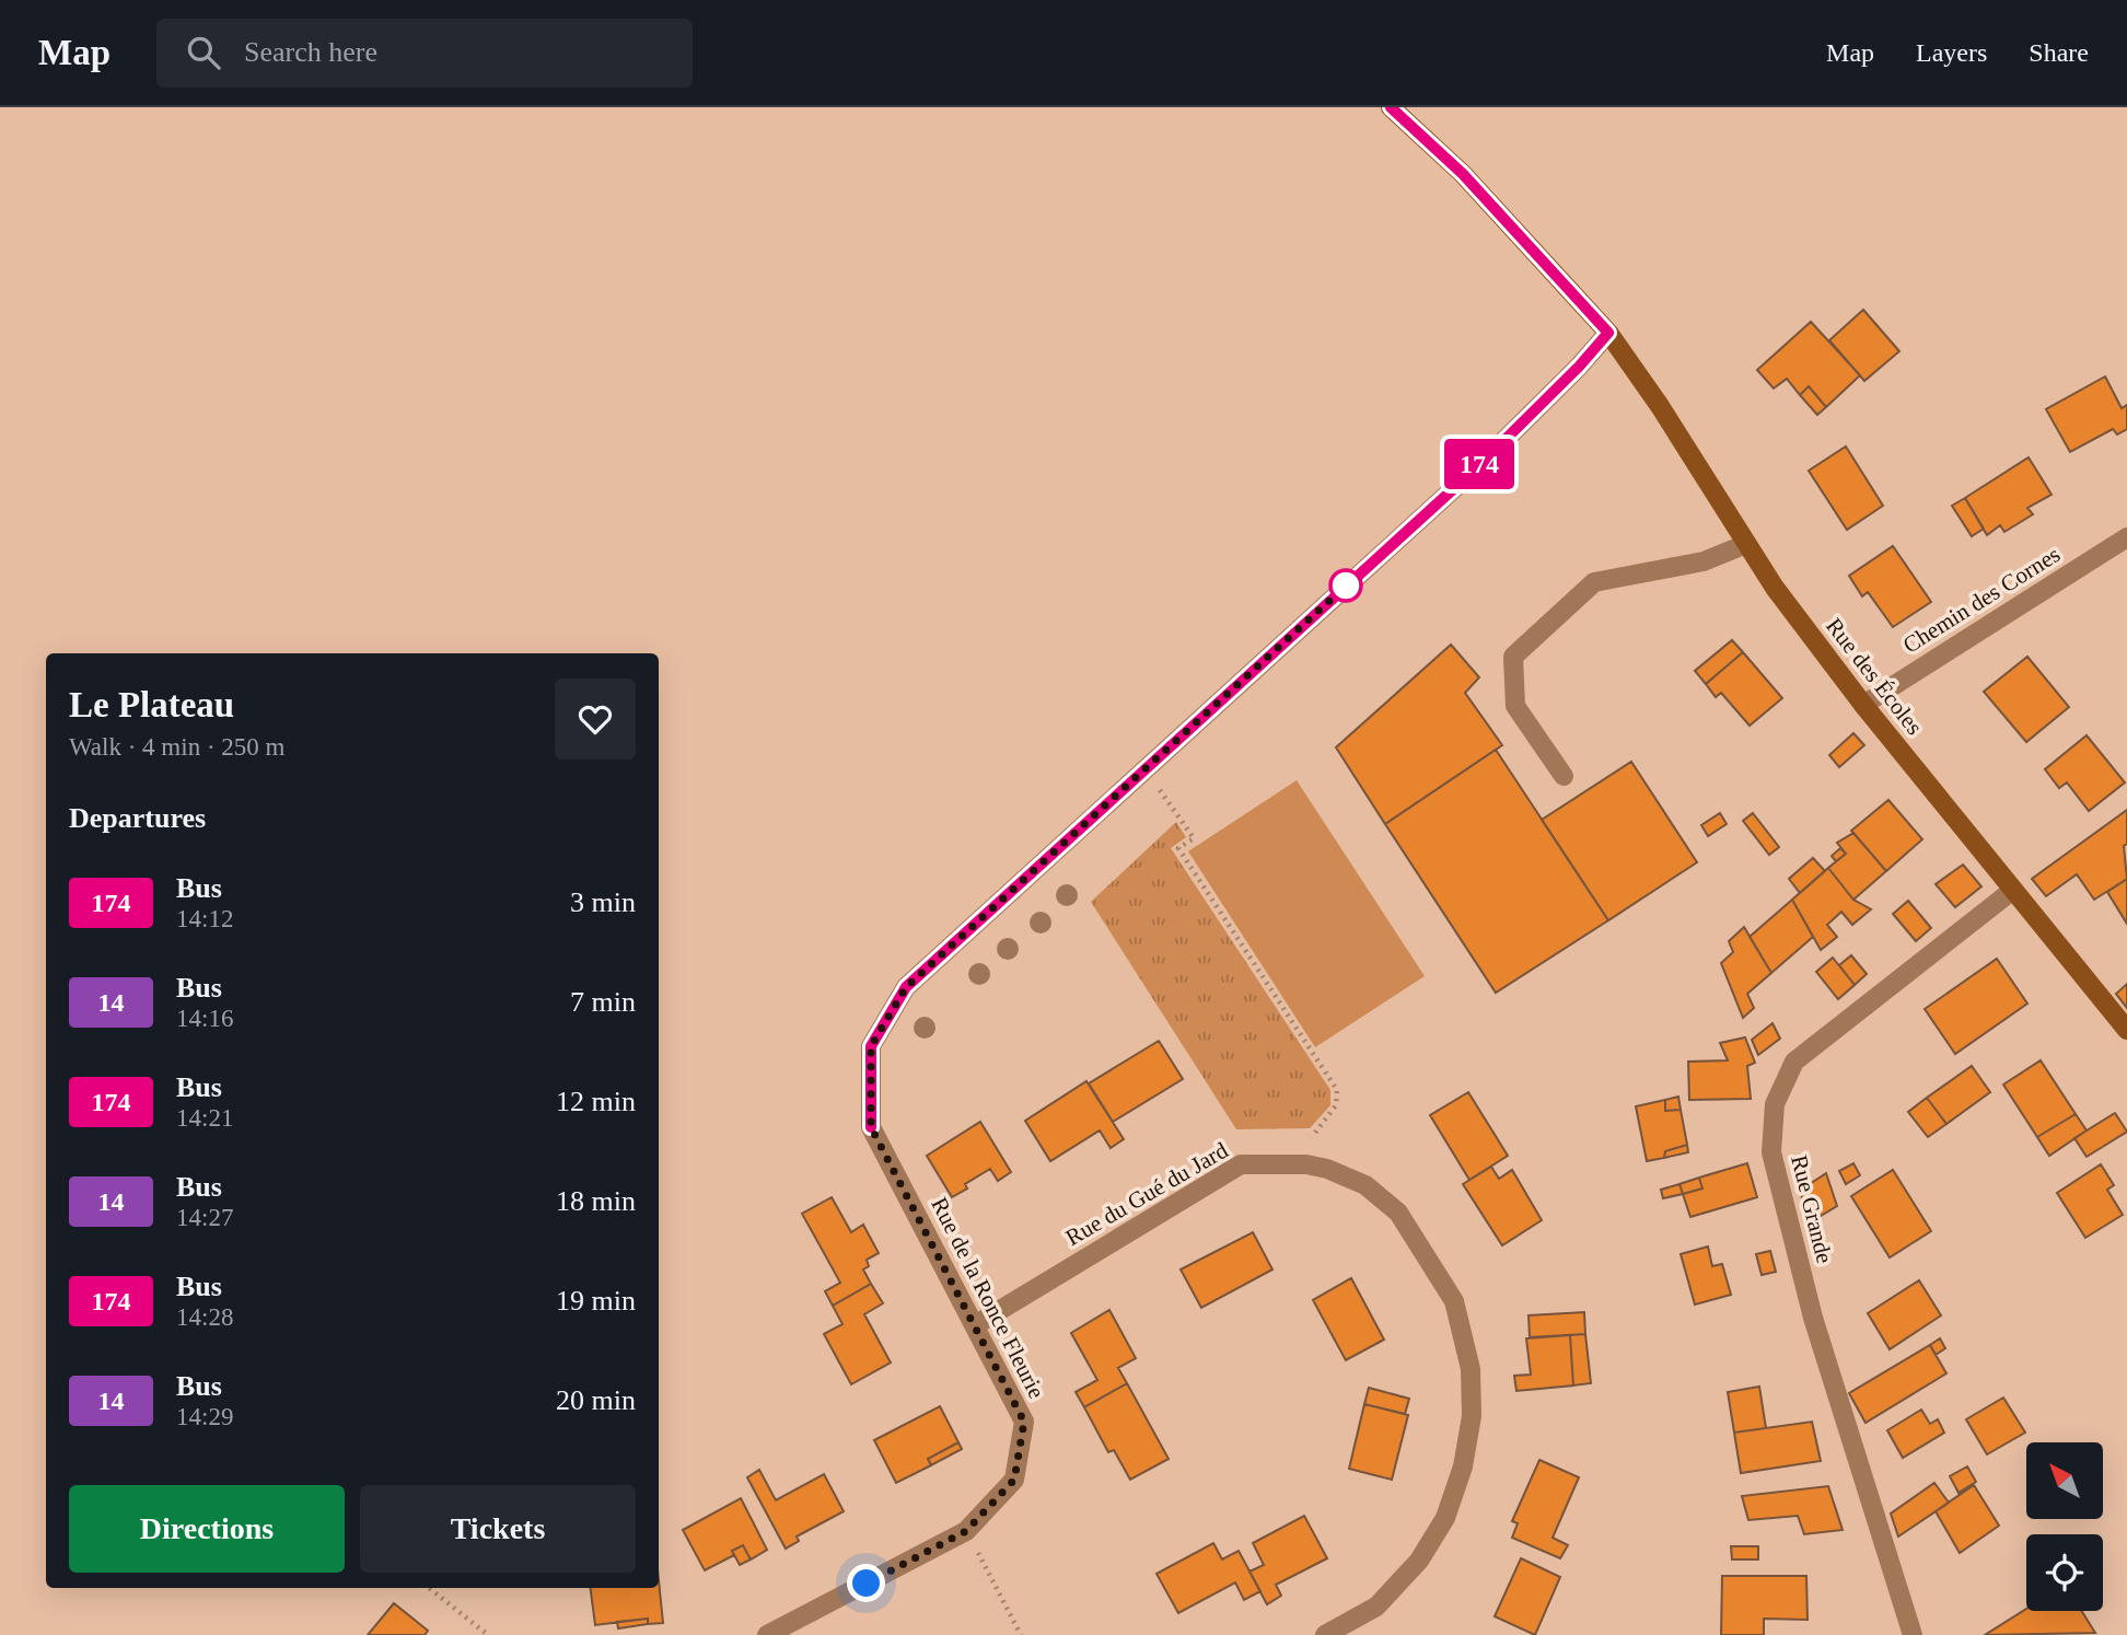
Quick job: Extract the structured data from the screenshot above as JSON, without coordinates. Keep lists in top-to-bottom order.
{
  "streets": {
    "street": [
      "Chemin des Cornes",
      "Rue des Écoles",
      "Rue du Gué du Jard",
      "Rue Grande",
      "Rue de la Ronce Fleurie"
    ]
  },
  "crossings": [
    ["Chemin des Cornes", "Rue des Écoles"],
    ["Rue des Écoles", "Rue Grande"],
    ["Rue du Gué du Jard", "Rue de la Ronce Fleurie"]
  ],
  "lines": ["bus line 174"],
  "north": "top left",
  "page": {
    "header": "Map",
    "search": "Search here",
    "nav": ["Map", "Layers", "Share"],
    "on_map": "174",
    "heading": [
      ["Le Plateau", "Walk · 4 min · 250 m"],
      "Departures"
    ],
    "list": [
      {
        "mark": "174",
        "name": "Bus",
        "note": "14:12",
        "value": "3 min"
      },
      {
        "mark": "14",
        "name": "Bus",
        "note": "14:16",
        "value": "7 min"
      },
      {
        "mark": "174",
        "name": "Bus",
        "note": "14:21",
        "value": "12 min"
      },
      {
        "mark": "14",
        "name": "Bus",
        "note": "14:27",
        "value": "18 min"
      },
      {
        "mark": "174",
        "name": "Bus",
        "note": "14:28",
        "value": "19 min"
      },
      {
        "mark": "14",
        "name": "Bus",
        "note": "14:29",
        "value": "20 min"
      }
    ],
    "buttons": ["Directions", "Tickets"]
  }
}
